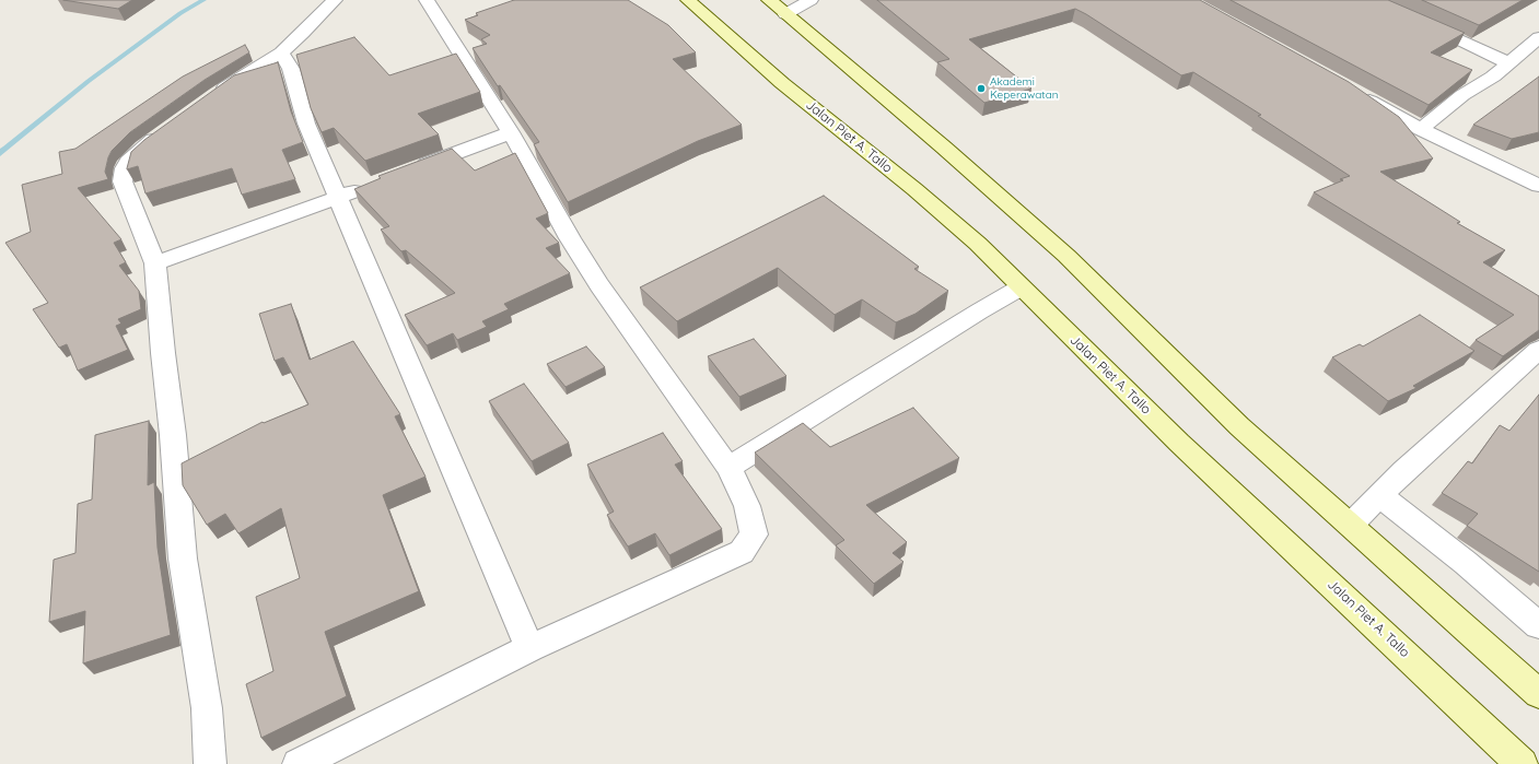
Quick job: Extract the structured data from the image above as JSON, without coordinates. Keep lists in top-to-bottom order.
{
  "streets": {
    "main road": ["Jalan Piet A. Tallo"]
  },
  "places": ["Akademi Keperawatan"]
}
